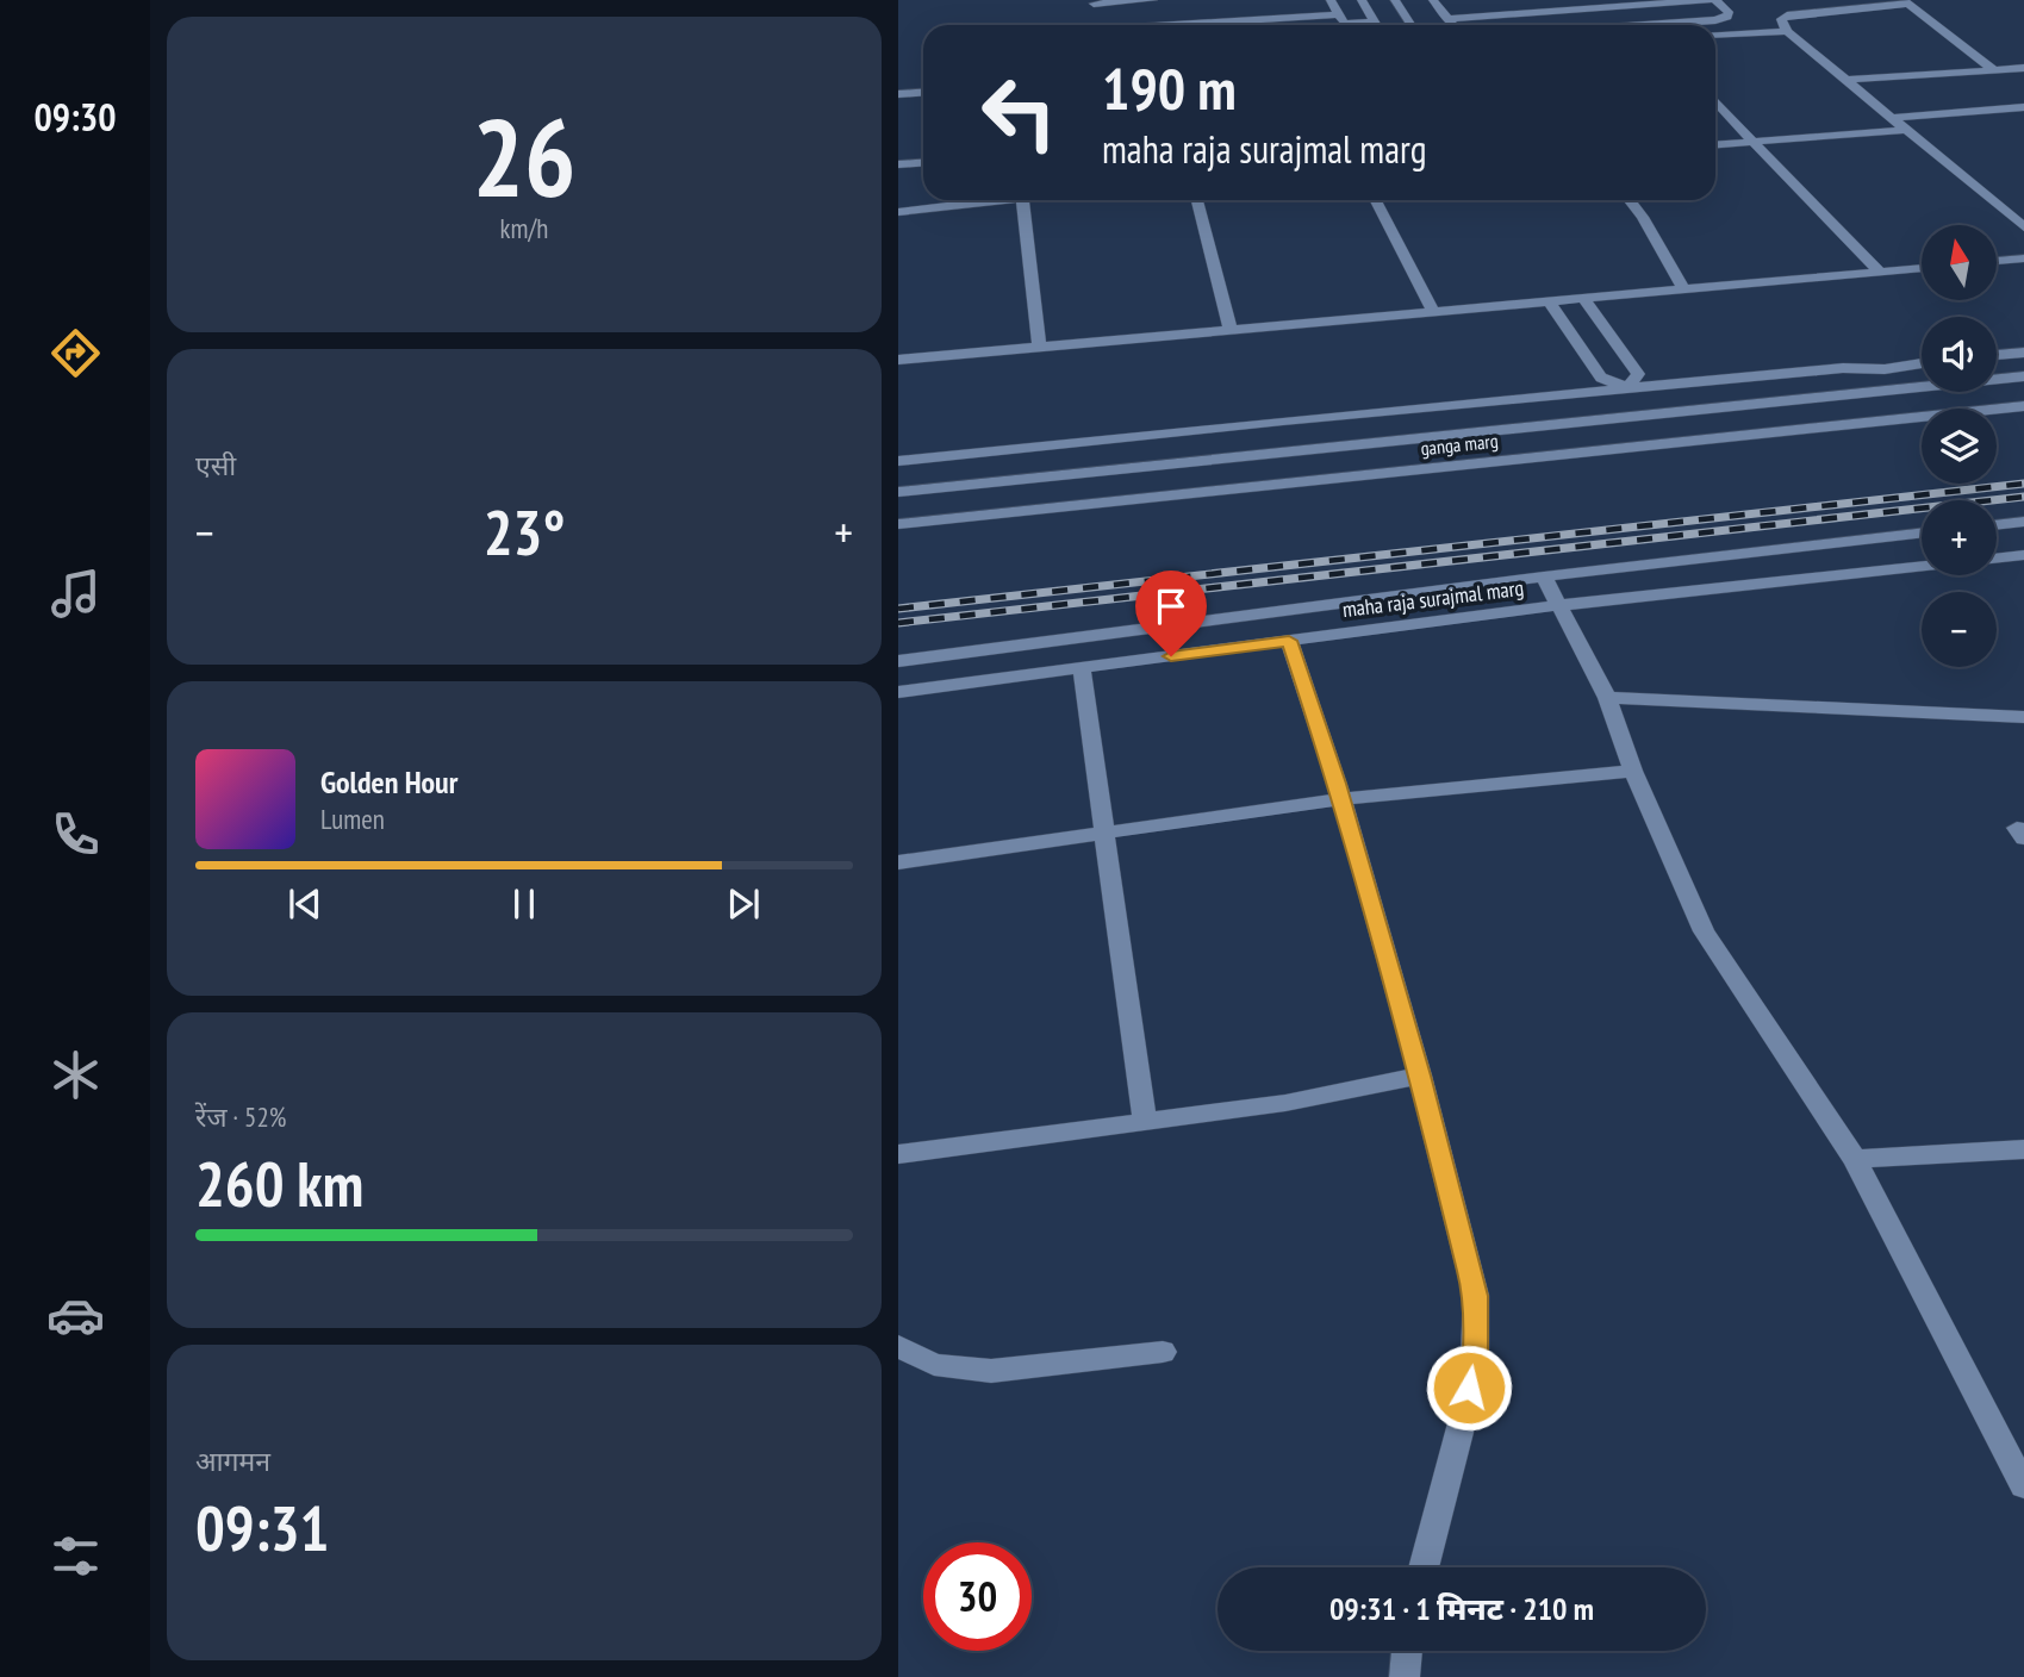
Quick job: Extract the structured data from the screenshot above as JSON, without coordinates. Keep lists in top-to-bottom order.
{
  "streets": {
    "street": ["ganga marg", "maha raja surajmal marg"]
  },
  "north": "top",
  "page": {
    "tabs": "09:30",
    "tile": [
      ["26", "km/h"],
      "एसी",
      ["रेंज · 52%", "260 km"],
      ["आगमन", "09:31"]
    ],
    "turn": ["190 m", "maha raja surajmal marg"],
    "map_buttons": ["+", "−"],
    "heat": ["−", "23°", "+"],
    "song": ["Golden Hour", "Lumen"],
    "limit": "30",
    "trip": "09:31 · 1 मिनट · 210 m"
  }
}
